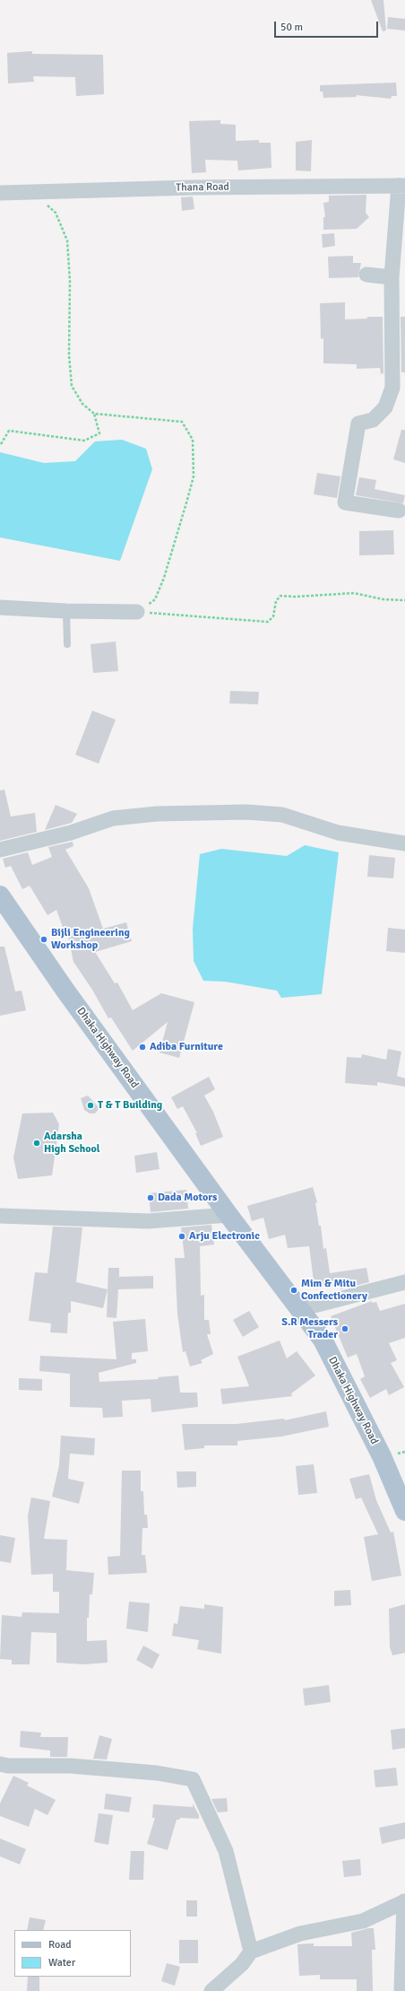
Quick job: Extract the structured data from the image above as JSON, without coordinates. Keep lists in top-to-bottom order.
{
  "streets": {
    "main road": ["Dhaka Highway Road"],
    "street": ["Thana Road"]
  },
  "places": [
    "Bijli Engineering Workshop",
    "Adiba Furniture",
    "T & T Building",
    "Adarsha High School",
    "Dada Motors",
    "Arju Electronic",
    "Mim & Mitu Confectionery",
    "S.R Messers Trader"
  ],
  "legend": ["Road", "Water"],
  "scale_bar": "50 m"
}
